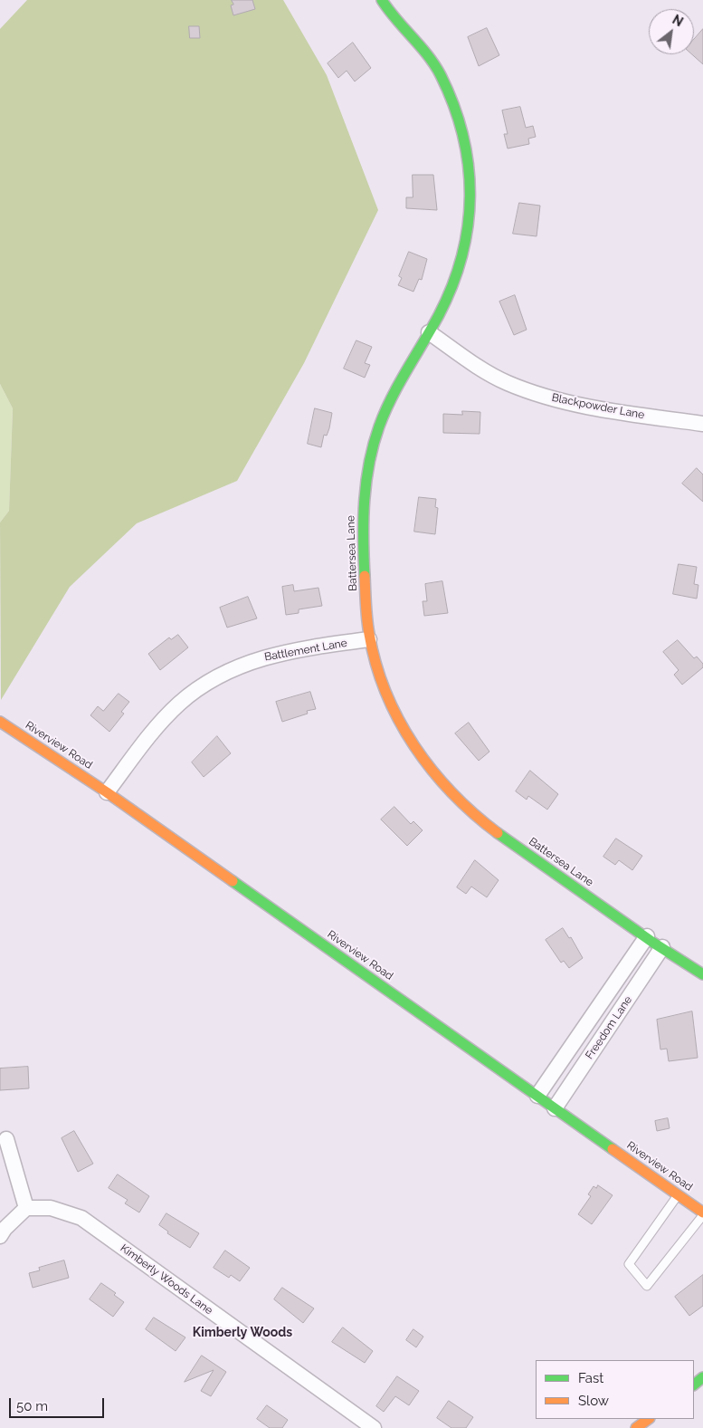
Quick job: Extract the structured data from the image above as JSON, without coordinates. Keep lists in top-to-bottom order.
{
  "streets": {
    "street": [
      "Blackpowder Lane",
      "Battersea Lane",
      "Battlement Lane",
      "Riverview Road",
      "Freedom Lane",
      "Kimberly Woods Lane"
    ]
  },
  "crossings": [
    ["Blackpowder Lane", "Battersea Lane"],
    ["Battersea Lane", "Battlement Lane"],
    ["Battersea Lane", "Freedom Lane"],
    ["Battlement Lane", "Riverview Road"],
    ["Riverview Road", "Freedom Lane"]
  ],
  "districts": ["Kimberly Woods"],
  "legend": ["Fast", "Slow"],
  "scale_bar": "50 m",
  "north": "top right"
}
